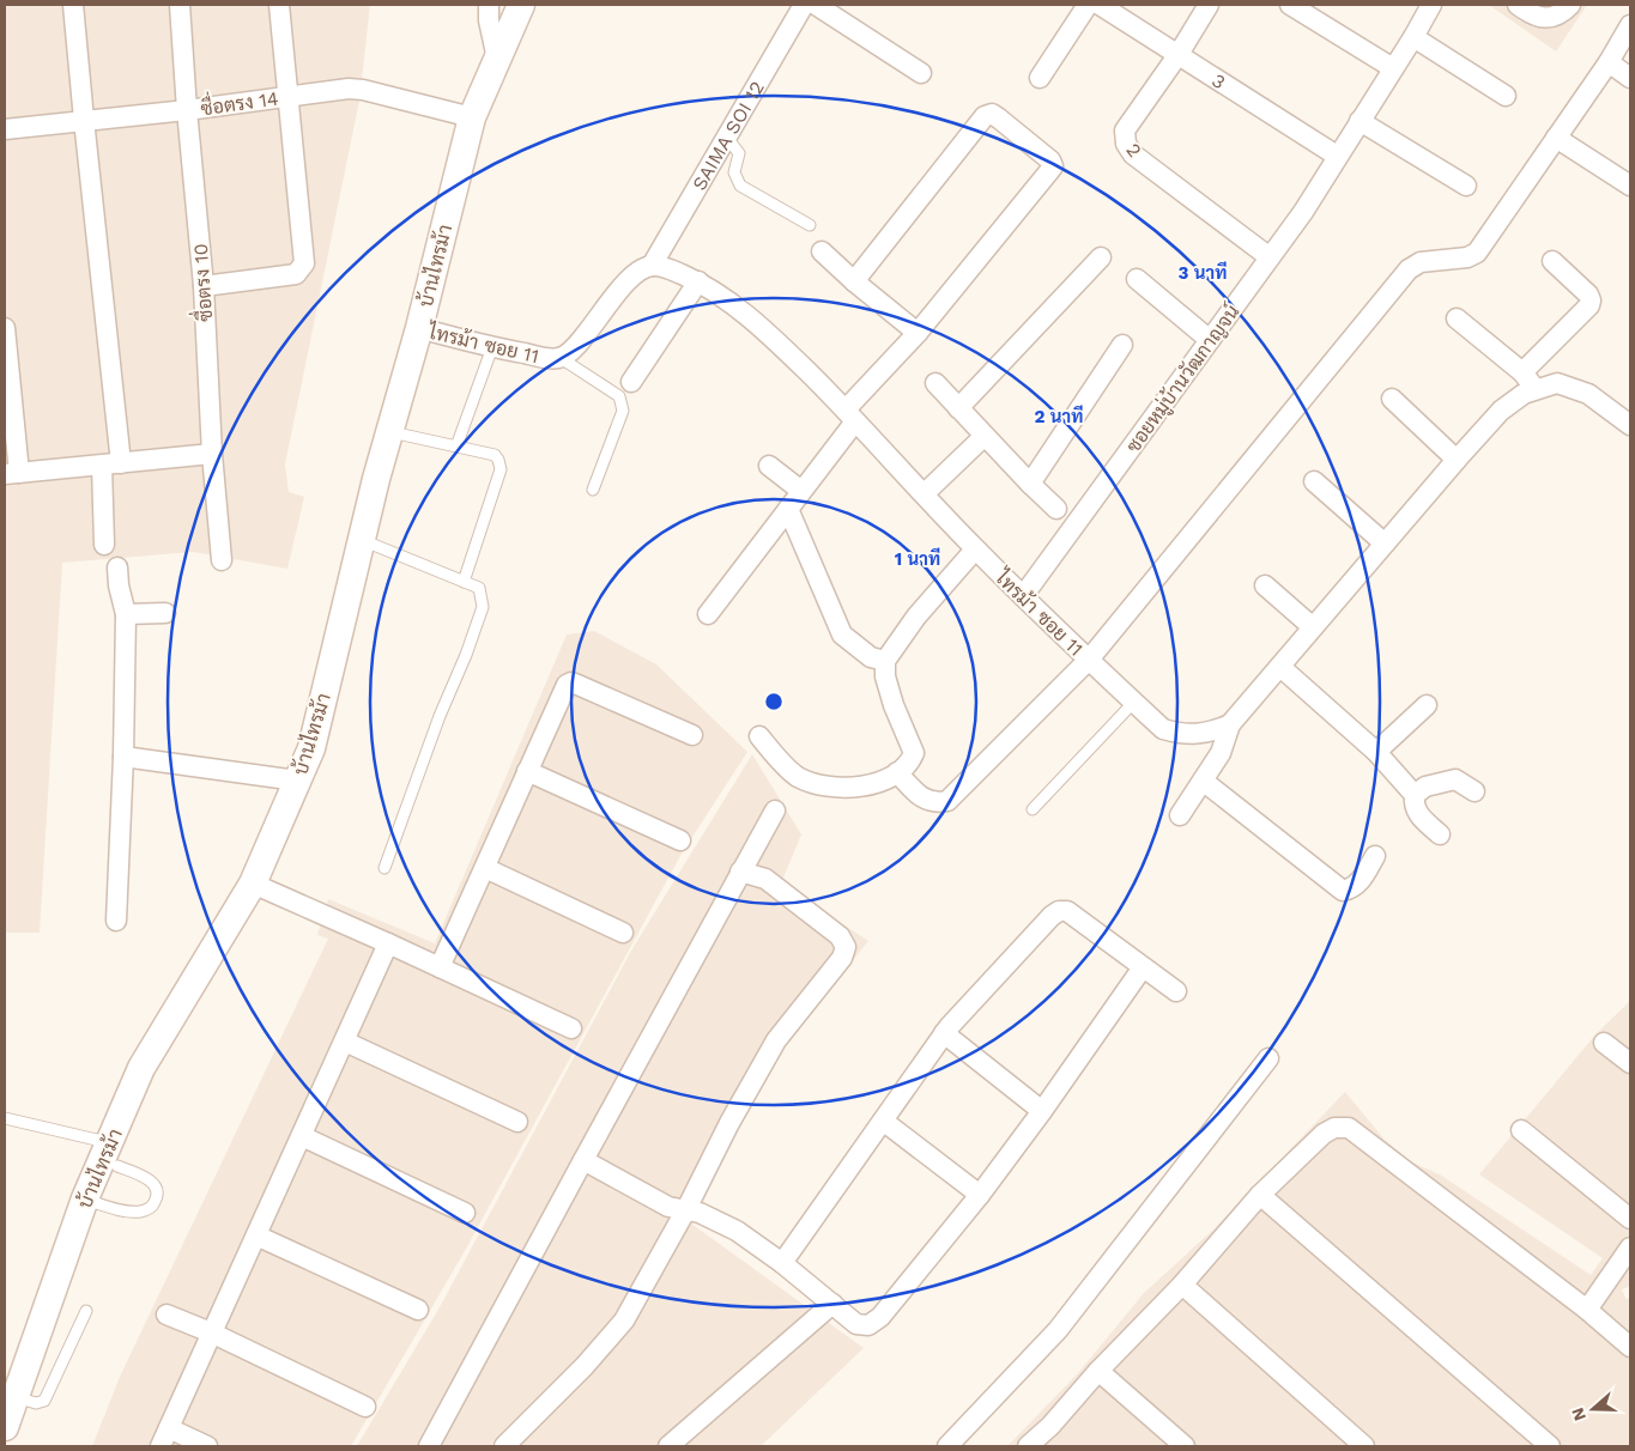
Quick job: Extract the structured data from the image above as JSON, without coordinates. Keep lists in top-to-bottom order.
{
  "streets": {
    "street": [
      "3",
      "ซื่อตรง 14",
      "SAIMA SOI 12",
      "2",
      "บ้านไทรม้า",
      "ซื่อตรง 10",
      "ไทรม้า ซอย 11",
      "ซอยหมู่บ้านวัฒกาญจน์"
    ]
  },
  "crossings": [
    ["3", "2"],
    ["3", "ซอยหมู่บ้านวัฒกาญจน์"],
    ["ซื่อตรง 14", "บ้านไทรม้า"],
    ["ซื่อตรง 14", "ซื่อตรง 10"],
    ["SAIMA SOI 12", "ไทรม้า ซอย 11"],
    ["2", "ซอยหมู่บ้านวัฒกาญจน์"],
    ["บ้านไทรม้า", "ไทรม้า ซอย 11"],
    ["ไทรม้า ซอย 11", "ซอยหมู่บ้านวัฒกาญจน์"]
  ],
  "north": "left",
  "rings": ["3 นาที", "2 นาที", "1 นาที"]
}
